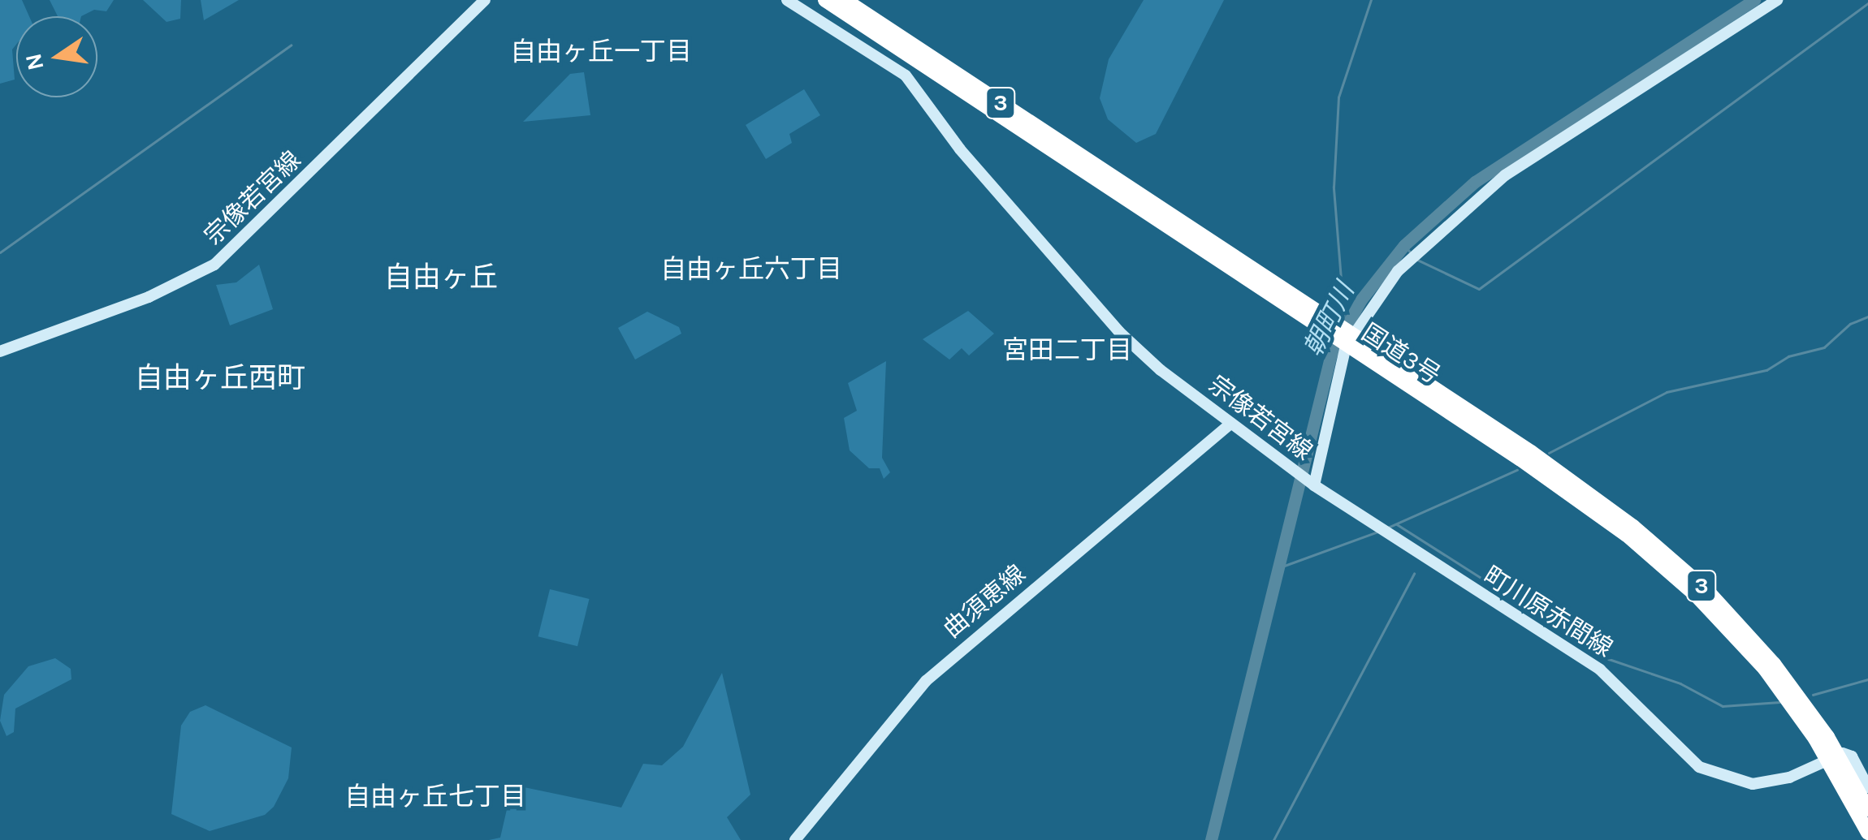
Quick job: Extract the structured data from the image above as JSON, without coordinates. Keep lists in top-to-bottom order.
{
  "streets": {
    "highway": ["3", "国道3号"],
    "main road": ["宗像若宮線", "曲須恵線", "町川原赤間線"]
  },
  "crossings": [
    ["宗像若宮線", "曲須恵線"],
    ["宗像若宮線", "町川原赤間線"],
    ["国道3号", "町川原赤間線"]
  ],
  "districts": [
    "自由ヶ丘一丁目",
    "自由ヶ丘六丁目",
    "自由ヶ丘",
    "宮田二丁目",
    "自由ヶ丘西町",
    "自由ヶ丘七丁目"
  ],
  "water": ["朝町川"],
  "north": "left"
}
